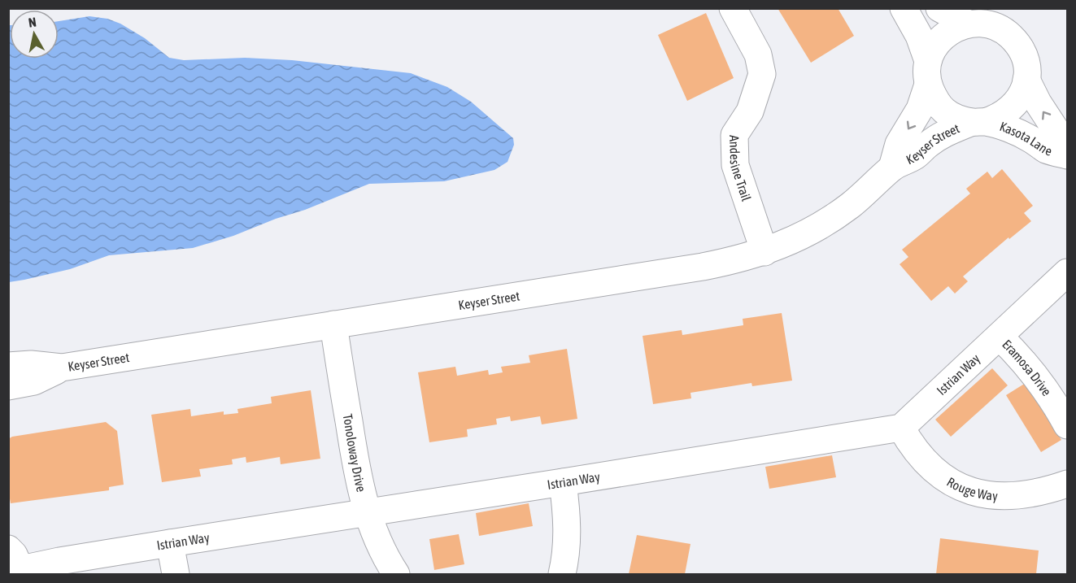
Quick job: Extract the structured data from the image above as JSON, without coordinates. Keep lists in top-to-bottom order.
{
  "streets": {
    "street": [
      "Kasota Lane",
      "Keyser Street",
      "Andesine Trail",
      "Eramosa Drive",
      "Istrian Way",
      "Tonoloway Drive",
      "Rouge Way"
    ]
  },
  "crossings": [
    ["Kasota Lane", "Keyser Street"],
    ["Keyser Street", "Andesine Trail"],
    ["Keyser Street", "Tonoloway Drive"],
    ["Eramosa Drive", "Istrian Way"],
    ["Istrian Way", "Tonoloway Drive"],
    ["Istrian Way", "Rouge Way"]
  ],
  "north": "top"
}
